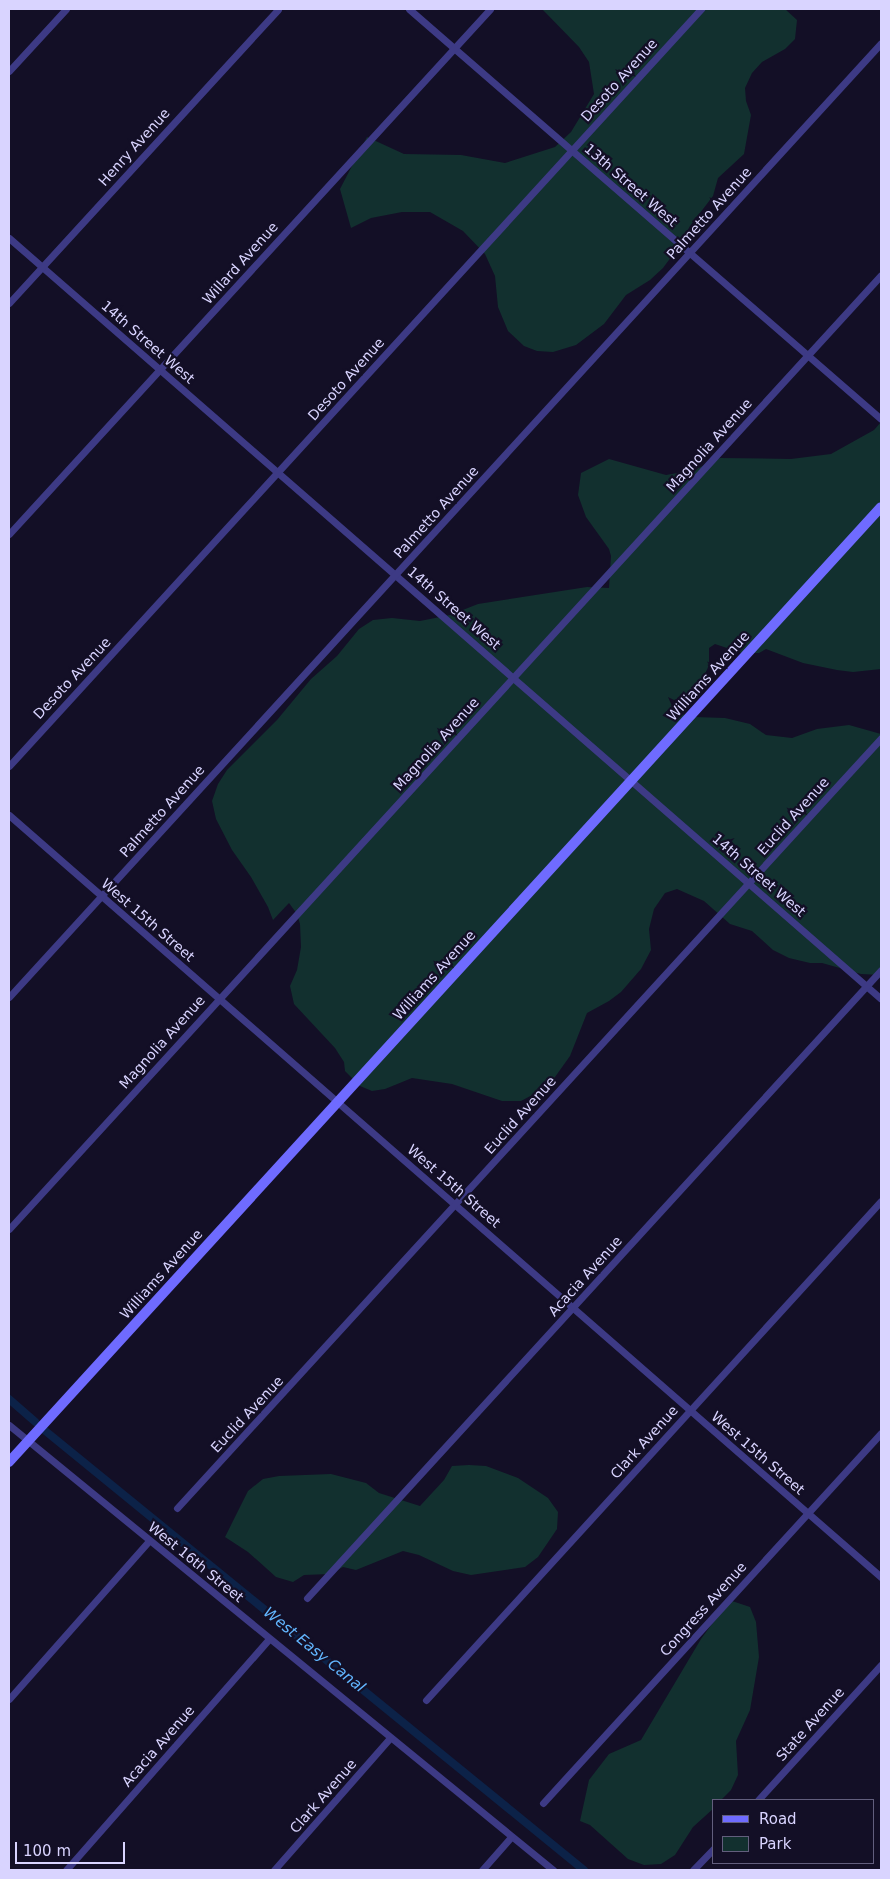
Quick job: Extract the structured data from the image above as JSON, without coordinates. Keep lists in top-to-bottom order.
{
  "streets": {
    "street": [
      "Desoto Avenue",
      "Henry Avenue",
      "13th Street West",
      "Palmetto Avenue",
      "Willard Avenue",
      "14th Street West",
      "Magnolia Avenue",
      "Williams Avenue",
      "Euclid Avenue",
      "West 15th Street",
      "Acacia Avenue",
      "Clark Avenue",
      "West 16th Street",
      "Congress Avenue",
      "State Avenue"
    ]
  },
  "crossings": [
    ["Desoto Avenue", "13th Street West"],
    ["Desoto Avenue", "14th Street West"],
    ["Henry Avenue", "14th Street West"],
    ["13th Street West", "Palmetto Avenue"],
    ["13th Street West", "Willard Avenue"],
    ["13th Street West", "Magnolia Avenue"],
    ["Palmetto Avenue", "14th Street West"],
    ["Palmetto Avenue", "West 15th Street"],
    ["Willard Avenue", "14th Street West"],
    ["14th Street West", "Magnolia Avenue"],
    ["14th Street West", "Williams Avenue"],
    ["14th Street West", "Euclid Avenue"],
    ["14th Street West", "Acacia Avenue"],
    ["Magnolia Avenue", "West 15th Street"],
    ["Williams Avenue", "West 15th Street"],
    ["Williams Avenue", "West 16th Street"],
    ["Euclid Avenue", "West 15th Street"],
    ["West 15th Street", "Acacia Avenue"],
    ["West 15th Street", "Clark Avenue"],
    ["West 15th Street", "Congress Avenue"],
    ["Acacia Avenue", "West 16th Street"],
    ["Clark Avenue", "West 16th Street"]
  ],
  "water": ["West Easy Canal"],
  "legend": ["Road", "Park"],
  "scale_bar": "100 m"
}
